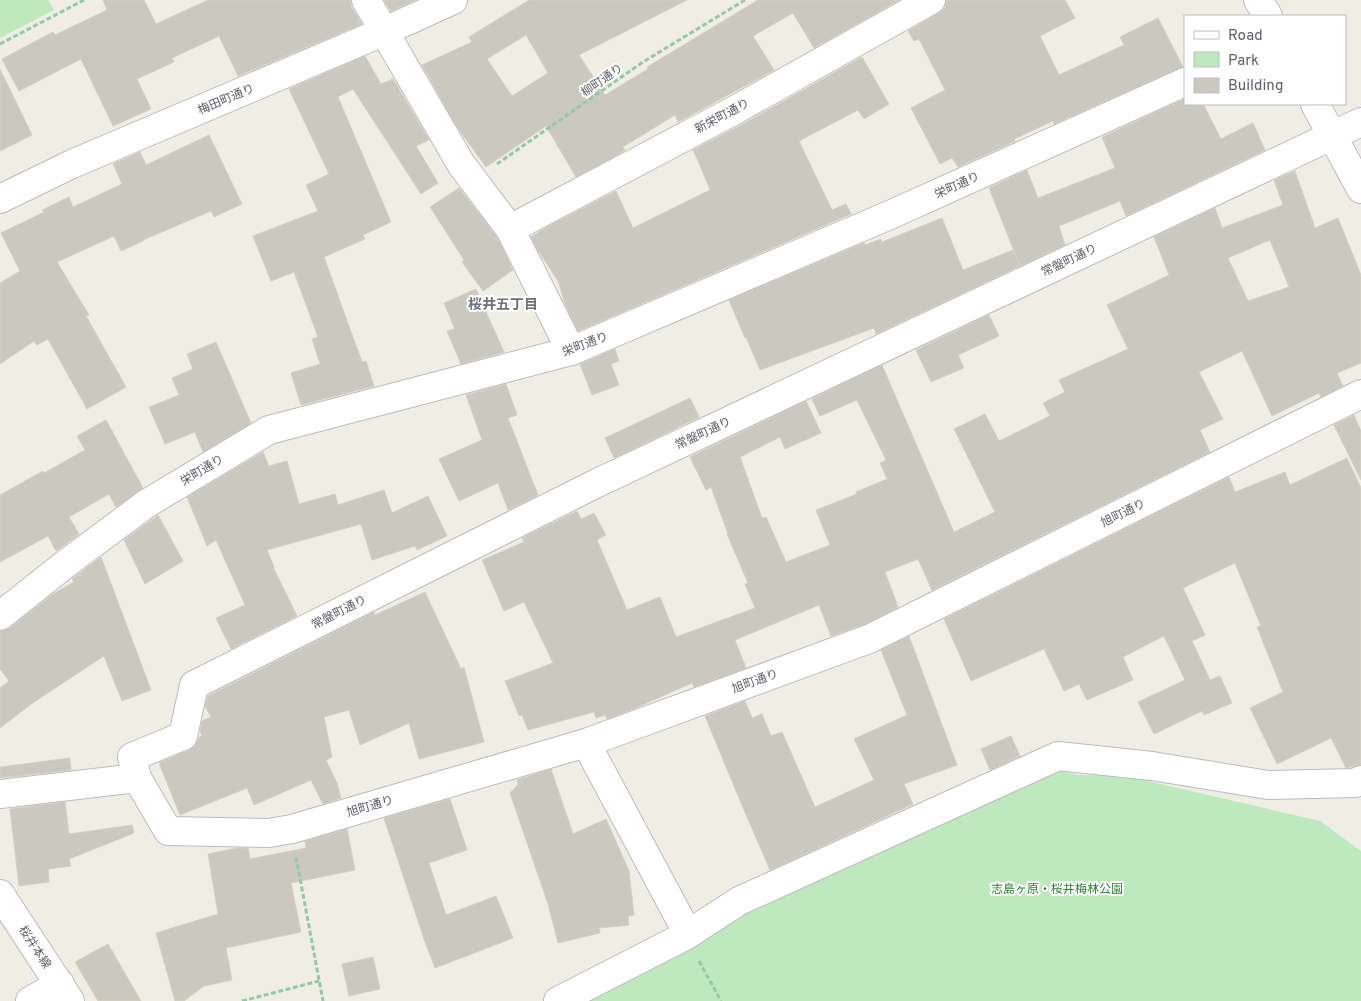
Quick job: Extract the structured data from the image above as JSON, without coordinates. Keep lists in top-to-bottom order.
{
  "streets": {
    "street": [
      "梅田町通り",
      "新栄町通り",
      "栄町通り",
      "常盤町通り",
      "旭町通り",
      "桜井本線"
    ],
    "path": ["柳町通り"]
  },
  "crossings": [
    ["常盤町通り", "旭町通り"]
  ],
  "districts": ["桜井五丁目"],
  "parks": ["志島ヶ原・桜井梅林公園"],
  "legend": ["Road", "Park", "Building"]
}
